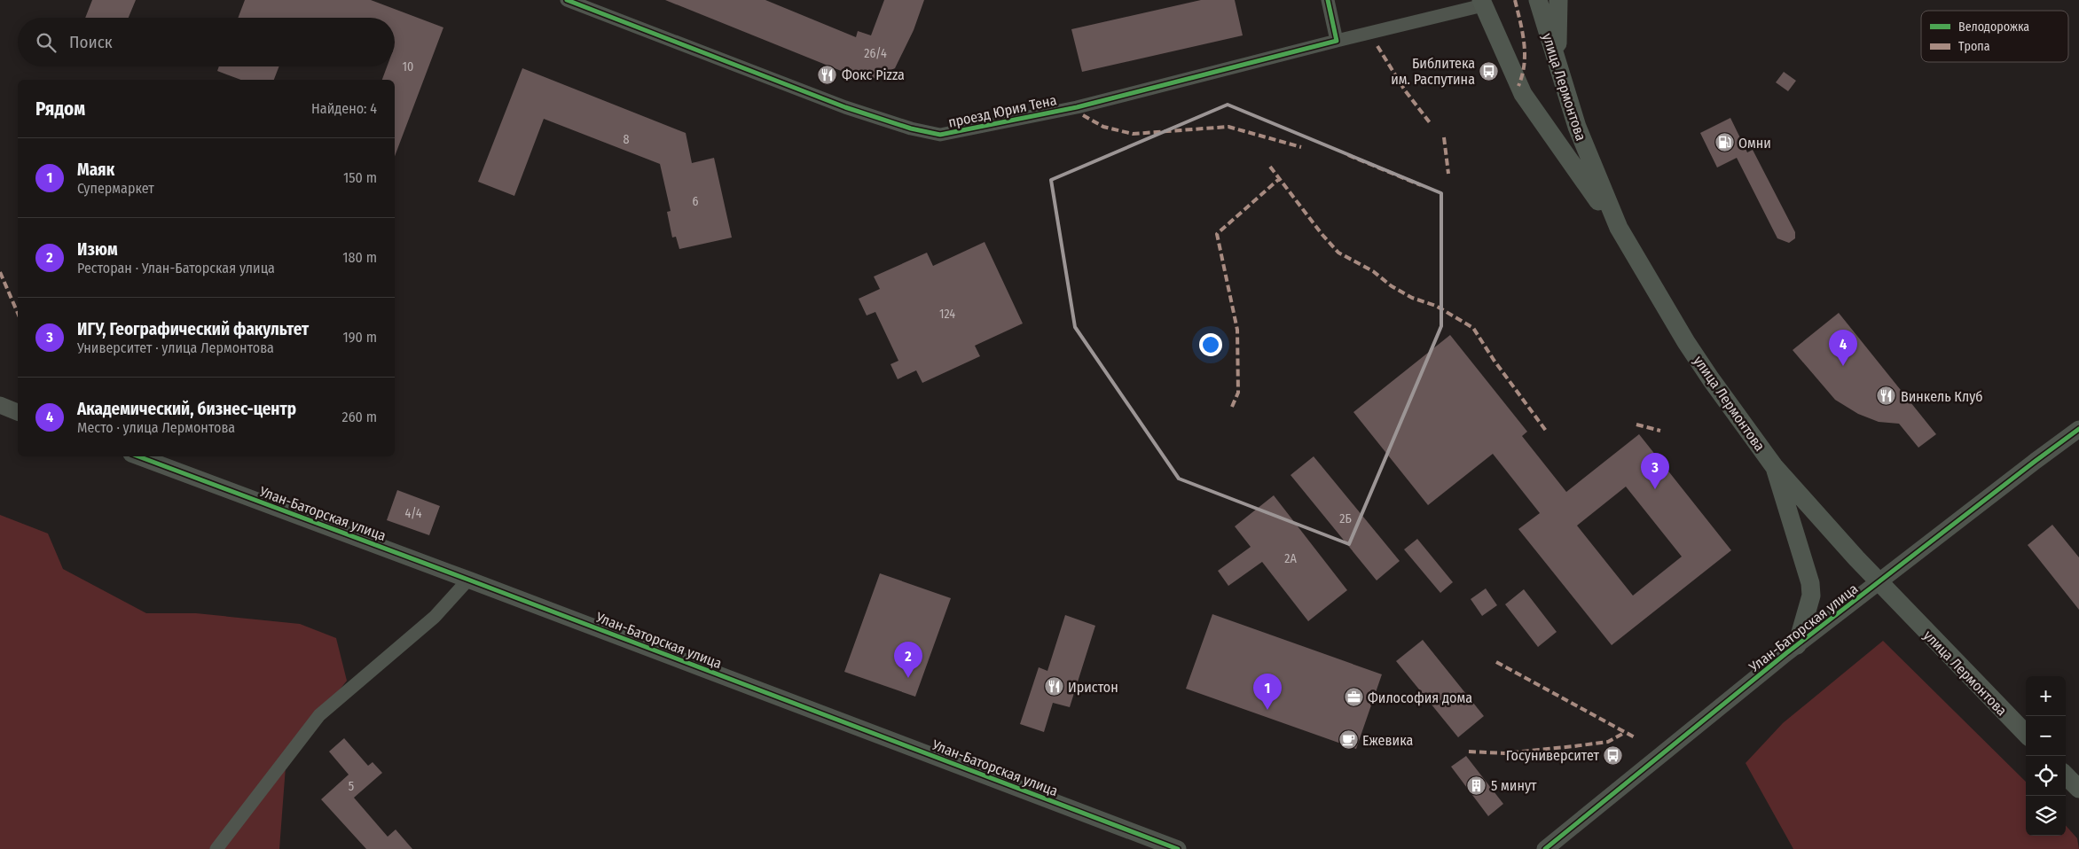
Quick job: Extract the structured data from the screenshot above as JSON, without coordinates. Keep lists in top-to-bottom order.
{
  "streets": {
    "main road": ["улица Лермонтова"],
    "street": ["проезд Юрия Тена", "Улан-Баторская улица"]
  },
  "crossings": [
    ["улица Лермонтова", "Улан-Баторская улица"]
  ],
  "places": {
    "bus stop": ["Библитека им. Распутина", "Госуниверситет"],
    "restaurant": ["Фокс Pizza", "Винкель Клуб", "Иристон"],
    "fuel station": ["Омни"],
    "office": ["Философия дома"],
    "cafe": ["Ежевика"],
    "building": ["5 минут"]
  },
  "house_numbers": [
    "26/4",
    "10",
    "8",
    "6",
    "124",
    "4/4",
    "2Б",
    "2А",
    "5"
  ],
  "legend": ["Велодорожка", "Тропа"],
  "page": {
    "search": "Поиск",
    "heading": ["Рядом", "Найдено: 4"],
    "list": [
      {
        "mark": "1",
        "name": "Маяк",
        "note": "Супермаркет",
        "value": "150 m"
      },
      {
        "mark": "2",
        "name": "Изюм",
        "note": "Ресторан · Улан-Баторская улица",
        "value": "180 m"
      },
      {
        "mark": "3",
        "name": "ИГУ, Географический факультет",
        "note": "Университет · улица Лермонтова",
        "value": "190 m"
      },
      {
        "mark": "4",
        "name": "Академический, бизнес-центр",
        "note": "Место · улица Лермонтова",
        "value": "260 m"
      }
    ],
    "pins": [
      "4",
      "3",
      "2",
      "1"
    ],
    "map_buttons": ["+", "−"]
  }
}
